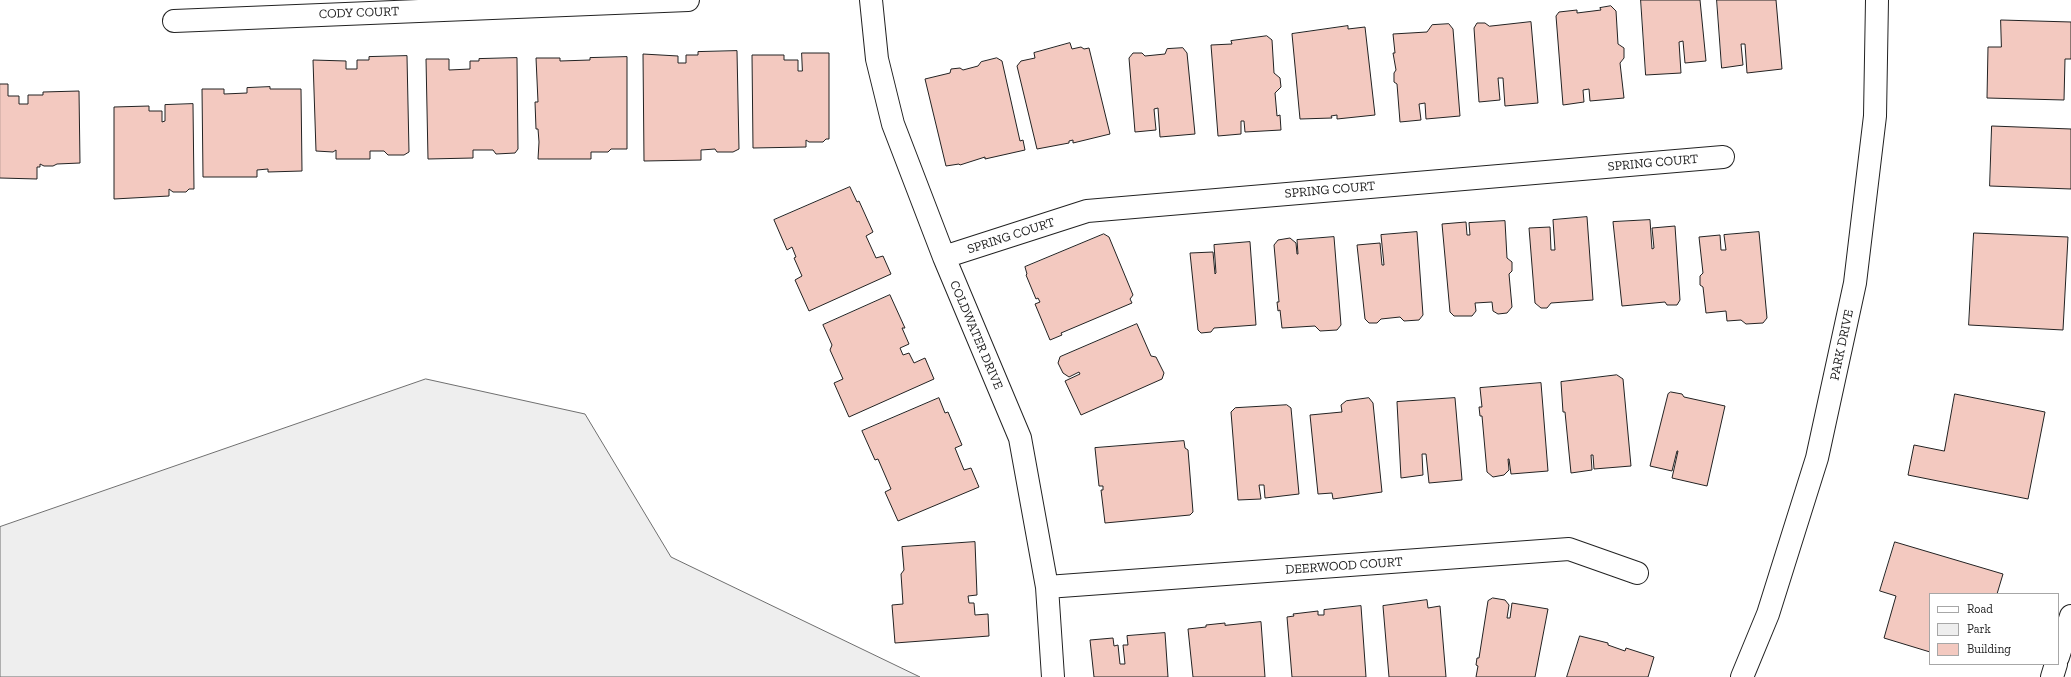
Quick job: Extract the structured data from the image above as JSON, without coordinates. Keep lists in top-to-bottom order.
{
  "streets": {
    "street": [
      "CODY COURT",
      "SPRING COURT",
      "COLDWATER DRIVE",
      "PARK DRIVE",
      "DEERWOOD COURT"
    ]
  },
  "crossings": [
    ["SPRING COURT", "COLDWATER DRIVE"],
    ["COLDWATER DRIVE", "DEERWOOD COURT"]
  ],
  "legend": ["Road", "Park", "Building"]
}
